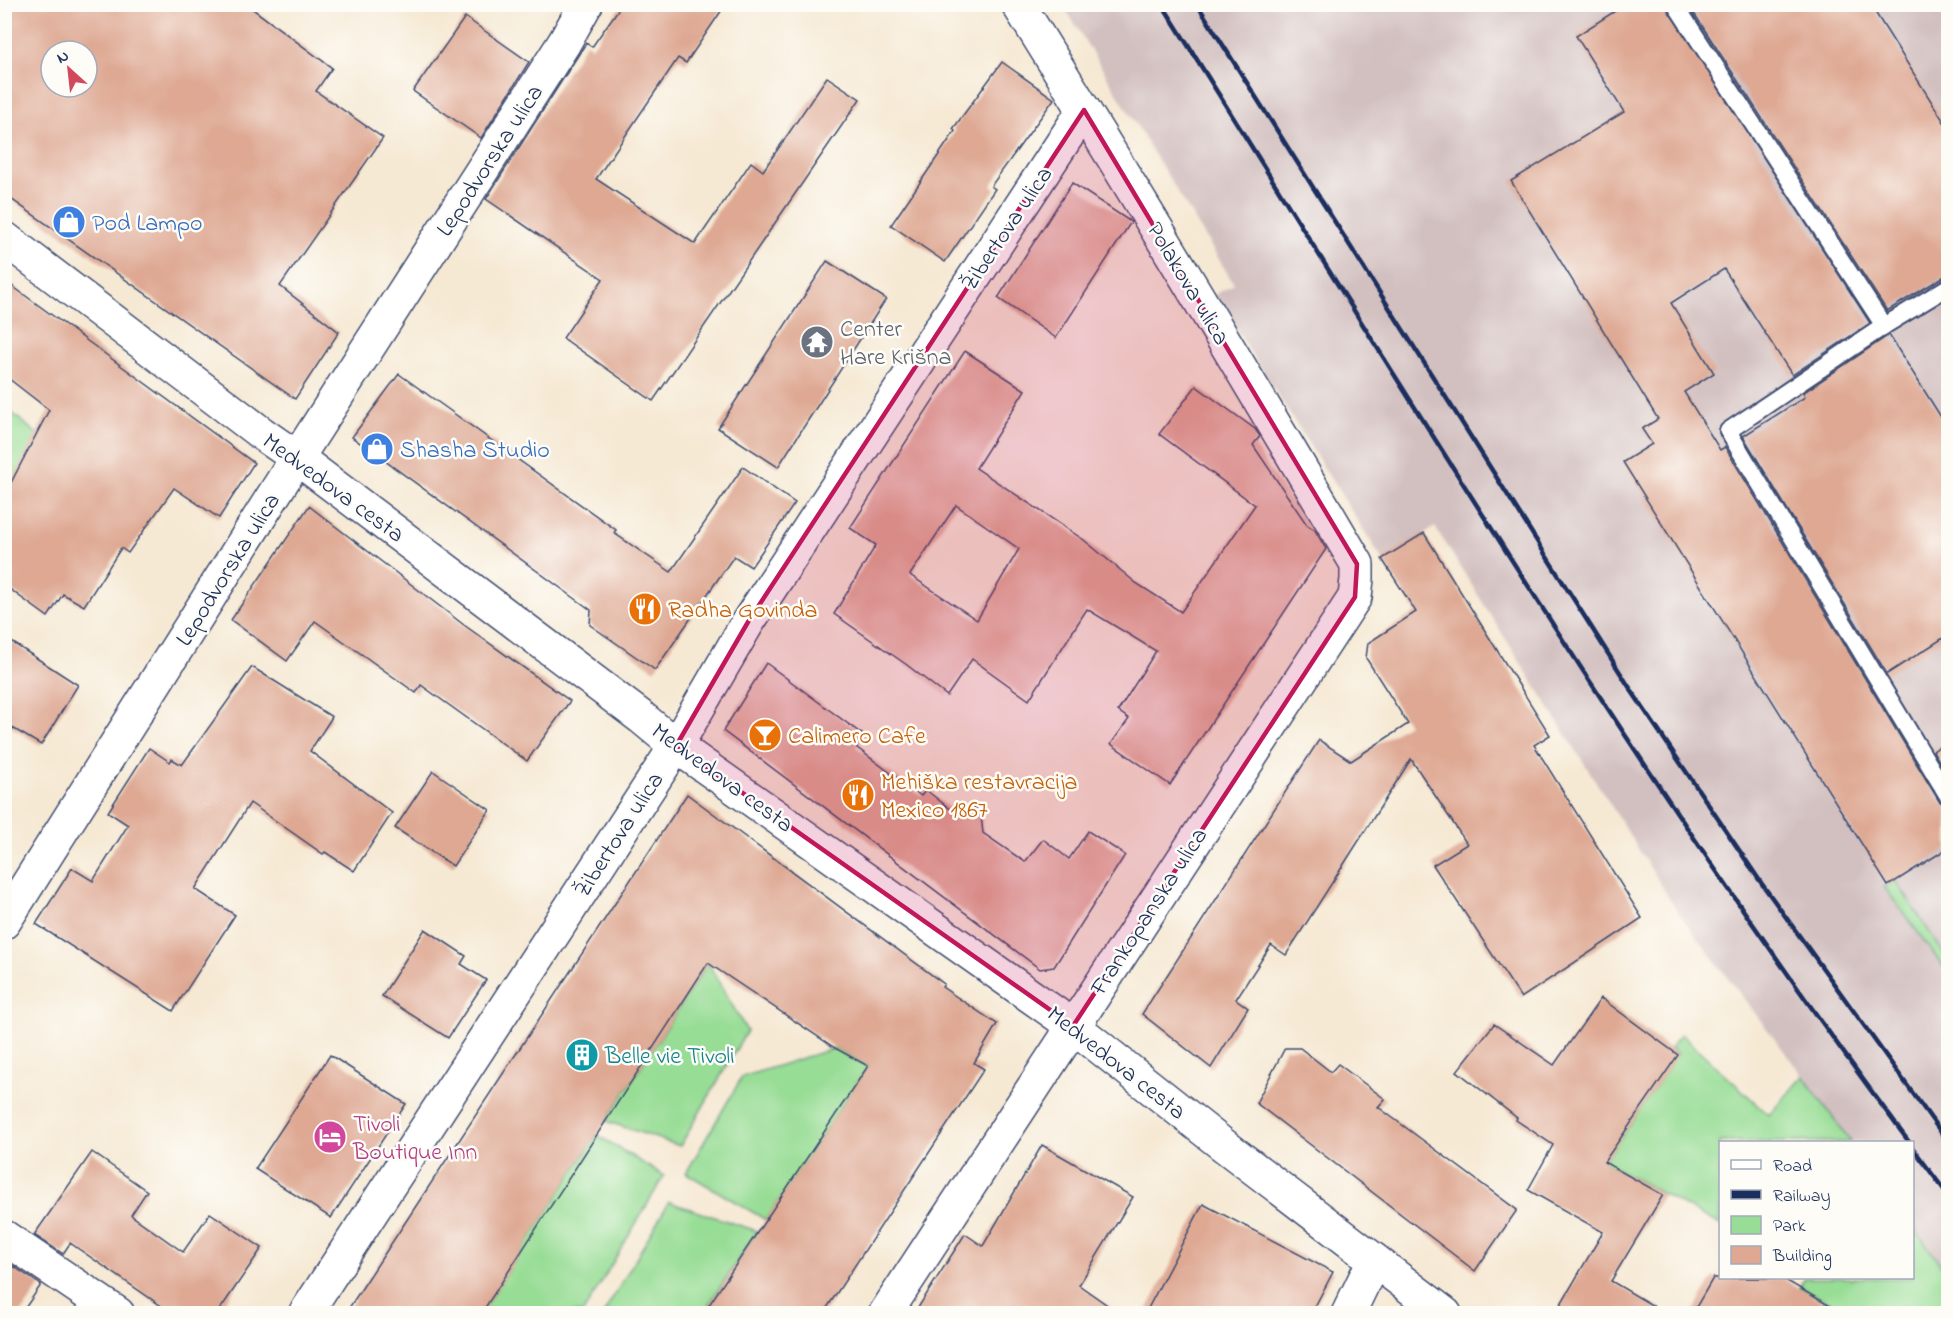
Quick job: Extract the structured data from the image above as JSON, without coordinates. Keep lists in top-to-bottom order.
{
  "streets": {
    "street": [
      "Lepodvorska ulica",
      "Žibertova ulica",
      "Polakova ulica",
      "Medvedova cesta",
      "Frankopanska ulica"
    ]
  },
  "crossings": [
    ["Lepodvorska ulica", "Medvedova cesta"],
    ["Žibertova ulica", "Polakova ulica"],
    ["Žibertova ulica", "Medvedova cesta"],
    ["Polakova ulica", "Frankopanska ulica"],
    ["Medvedova cesta", "Frankopanska ulica"]
  ],
  "places": {
    "shop": ["Pod Lampo", "Shasha Studio"],
    "temple": ["Center Hare Krišna"],
    "restaurant": ["Radha Govinda", "Mehiška restavracija Mexico 1867"],
    "bar": ["Calimero Cafe"],
    "building": ["Belle vie Tivoli"],
    "hotel": ["Tivoli Boutique Inn"]
  },
  "legend": [
    "Road",
    "Railway",
    "Park",
    "Building"
  ],
  "north": "top left"
}
